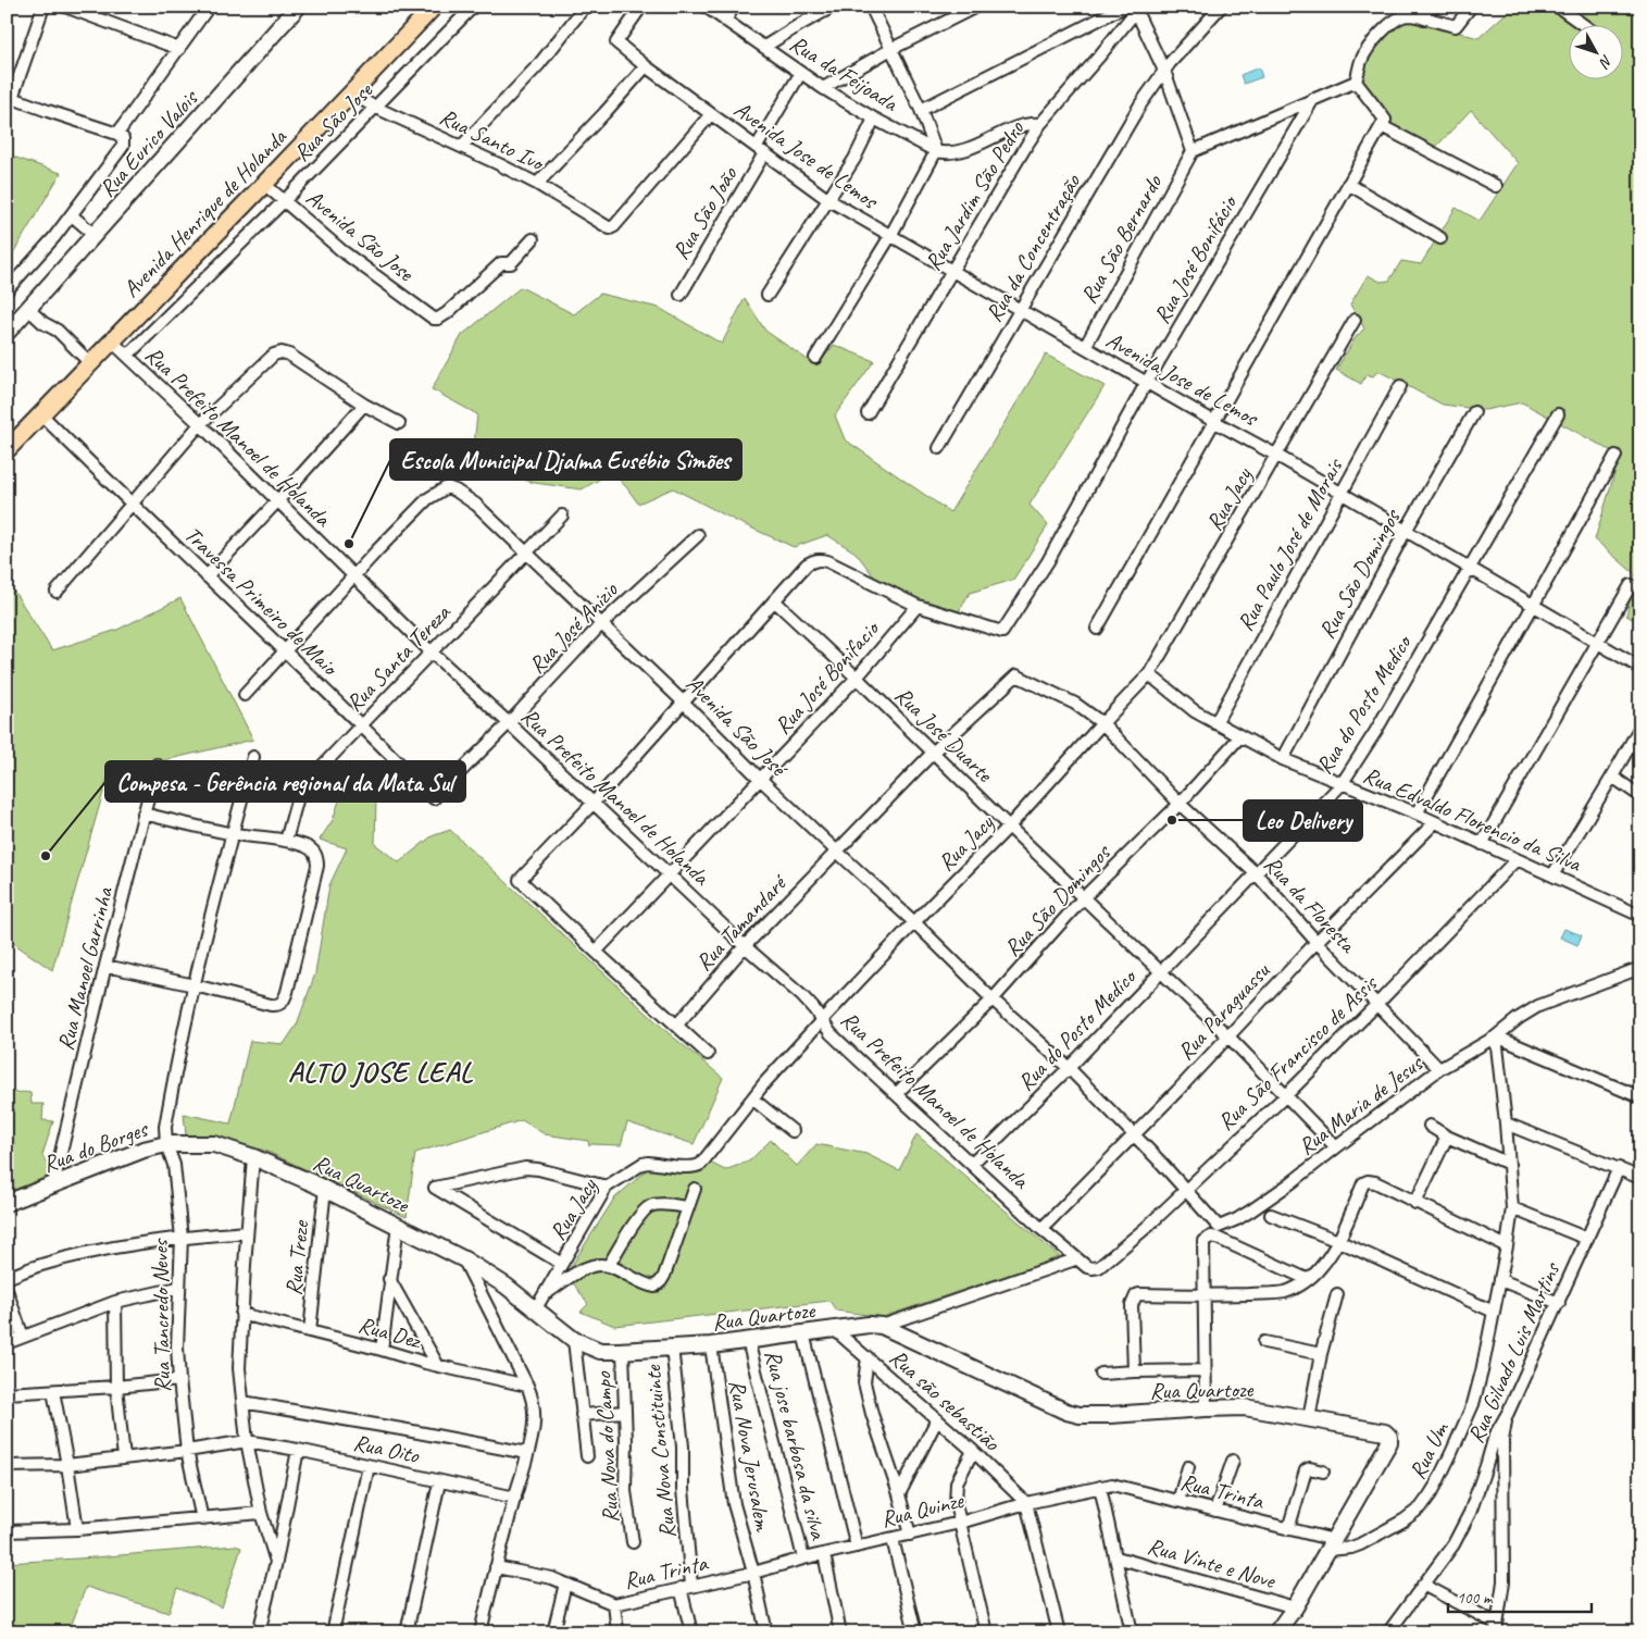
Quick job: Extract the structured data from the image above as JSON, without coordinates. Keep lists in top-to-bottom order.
{
  "streets": {
    "main road": ["Avenida Henrique de Holanda"],
    "street": [
      "Rua da Feijoada",
      "Rua São Jose",
      "Rua Santo Ivo",
      "Rua Eurico Valois",
      "Avenida Jose de Lemos",
      "Rua Jardim São Pedro",
      "Rua São João",
      "Avenida São Jose",
      "Rua São Bernardo",
      "Rua da Concentração",
      "Rua José Bonifácio",
      "Rua Prefeito Manoel de Holanda",
      "Rua Jacy",
      "Rua Paulo José de Morais",
      "Rua São Domingos",
      "Travessa Primeiro de Maio",
      "Rua José Anizio",
      "Rua Santa Tereza",
      "Rua José Bonifacio",
      "Rua do Posto Medico",
      "Avenida São José",
      "Rua José Duarte",
      "Rua Edvaldo Florencio da Silva",
      "Rua da Floresta",
      "Rua Tamandaré",
      "Rua Manoel Garrinha",
      "Rua Paraguassu",
      "Rua São Francisco de Assis",
      "Rua Maria de Jesus",
      "Rua do Borges",
      "Rua Quartoze",
      "Rua Treze",
      "Rua Tancredo Neves",
      "Rua Dez",
      "Rua Gilvado Luis Martins",
      "Rua são sebastião",
      "Rua jose barbosa da silva",
      "Rua Nova do Campo",
      "Rua Oito",
      "Rua Um",
      "Rua Nova Constituinte",
      "Rua Nova Jerusalem",
      "Rua Trinta",
      "Rua Quinze",
      "Rua Vinte e Nove"
    ]
  },
  "crossings": [
    ["Rua da Feijoada", "Rua São João"],
    ["Rua São Jose", "Rua Santo Ivo"],
    ["Rua São Jose", "Avenida São Jose"],
    ["Rua São Jose", "Rua Prefeito Manoel de Holanda"],
    ["Rua Santo Ivo", "Avenida Jose de Lemos"],
    ["Rua Santo Ivo", "Avenida Henrique de Holanda"],
    ["Avenida Jose de Lemos", "Rua Jardim São Pedro"],
    ["Avenida Jose de Lemos", "Rua São João"],
    ["Avenida Jose de Lemos", "Rua São Bernardo"],
    ["Avenida Jose de Lemos", "Rua da Concentração"],
    ["Avenida Jose de Lemos", "Rua José Bonifácio"],
    ["Avenida Jose de Lemos", "Rua Jacy"],
    ["Avenida Jose de Lemos", "Rua Paulo José de Morais"],
    ["Avenida Jose de Lemos", "Rua São Domingos"],
    ["Avenida Jose de Lemos", "Rua do Posto Medico"],
    ["Avenida Henrique de Holanda", "Avenida São Jose"],
    ["Avenida Henrique de Holanda", "Rua Prefeito Manoel de Holanda"],
    ["Rua José Bonifácio", "Rua José Bonifacio"],
    ["Rua Prefeito Manoel de Holanda", "Rua Jacy"],
    ["Rua Prefeito Manoel de Holanda", "Rua São Domingos"],
    ["Rua Prefeito Manoel de Holanda", "Rua José Anizio"],
    ["Rua Prefeito Manoel de Holanda", "Rua Santa Tereza"],
    ["Rua Prefeito Manoel de Holanda", "Rua José Bonifacio"],
    ["Rua Prefeito Manoel de Holanda", "Rua do Posto Medico"],
    ["Rua Prefeito Manoel de Holanda", "Avenida São José"],
    ["Rua Prefeito Manoel de Holanda", "Rua Tamandaré"],
    ["Rua Prefeito Manoel de Holanda", "Rua Paraguassu"],
    ["Rua Prefeito Manoel de Holanda", "Rua São Francisco de Assis"],
    ["Rua Jacy", "Avenida São José"],
    ["Rua Jacy", "Rua José Duarte"],
    ["Rua Jacy", "Rua Edvaldo Florencio da Silva"],
    ["Rua Jacy", "Rua da Floresta"],
    ["Rua Jacy", "Rua Tamandaré"],
    ["Rua Jacy", "Rua Quartoze"],
    ["Rua Paulo José de Morais", "Rua Edvaldo Florencio da Silva"],
    ["Rua São Domingos", "Avenida São José"],
    ["Rua São Domingos", "Rua José Duarte"],
    ["Rua São Domingos", "Rua Edvaldo Florencio da Silva"],
    ["Rua São Domingos", "Rua da Floresta"],
    ["Travessa Primeiro de Maio", "Rua José Anizio"],
    ["Travessa Primeiro de Maio", "Rua Santa Tereza"],
    ["Rua José Anizio", "Avenida São José"],
    ["Rua Santa Tereza", "Avenida São José"],
    ["Rua José Bonifacio", "Avenida São José"],
    ["Rua José Bonifacio", "Rua José Duarte"],
    ["Rua do Posto Medico", "Rua José Duarte"],
    ["Rua do Posto Medico", "Rua Edvaldo Florencio da Silva"],
    ["Rua do Posto Medico", "Rua da Floresta"],
    ["Avenida São José", "Rua Tamandaré"],
    ["Rua José Duarte", "Rua Tamandaré"],
    ["Rua José Duarte", "Rua Paraguassu"],
    ["Rua Edvaldo Florencio da Silva", "Rua Paraguassu"],
    ["Rua Edvaldo Florencio da Silva", "Rua São Francisco de Assis"],
    ["Rua da Floresta", "Rua Tamandaré"],
    ["Rua da Floresta", "Rua Paraguassu"],
    ["Rua da Floresta", "Rua São Francisco de Assis"],
    ["Rua da Floresta", "Rua Maria de Jesus"],
    ["Rua Manoel Garrinha", "Rua do Borges"],
    ["Rua São Francisco de Assis", "Rua Maria de Jesus"],
    ["Rua Maria de Jesus", "Rua Um"],
    ["Rua do Borges", "Rua Quartoze"],
    ["Rua do Borges", "Rua Tancredo Neves"],
    ["Rua Quartoze", "Rua Treze"],
    ["Rua Quartoze", "Rua Tancredo Neves"],
    ["Rua Quartoze", "Rua são sebastião"],
    ["Rua Quartoze", "Rua jose barbosa da silva"],
    ["Rua Quartoze", "Rua Nova do Campo"],
    ["Rua Quartoze", "Rua Um"],
    ["Rua Quartoze", "Rua Nova Constituinte"],
    ["Rua Quartoze", "Rua Nova Jerusalem"],
    ["Rua Quartoze", "Rua Trinta"],
    ["Rua Treze", "Rua Dez"],
    ["Rua são sebastião", "Rua Quinze"],
    ["Rua jose barbosa da silva", "Rua Quinze"],
    ["Rua Um", "Rua Trinta"],
    ["Rua Nova Constituinte", "Rua Trinta"],
    ["Rua Nova Jerusalem", "Rua Trinta"],
    ["Rua Nova Jerusalem", "Rua Quinze"],
    ["Rua Trinta", "Rua Quinze"]
  ],
  "districts": ["ALTO JOSE LEAL"],
  "places": ["Escola Municipal Djalma Eusébio Simões", "Leo Delivery", "Compesa - Gerência regional da Mata Sul"],
  "scale_bar": "100 m",
  "north": "bottom right"
}
